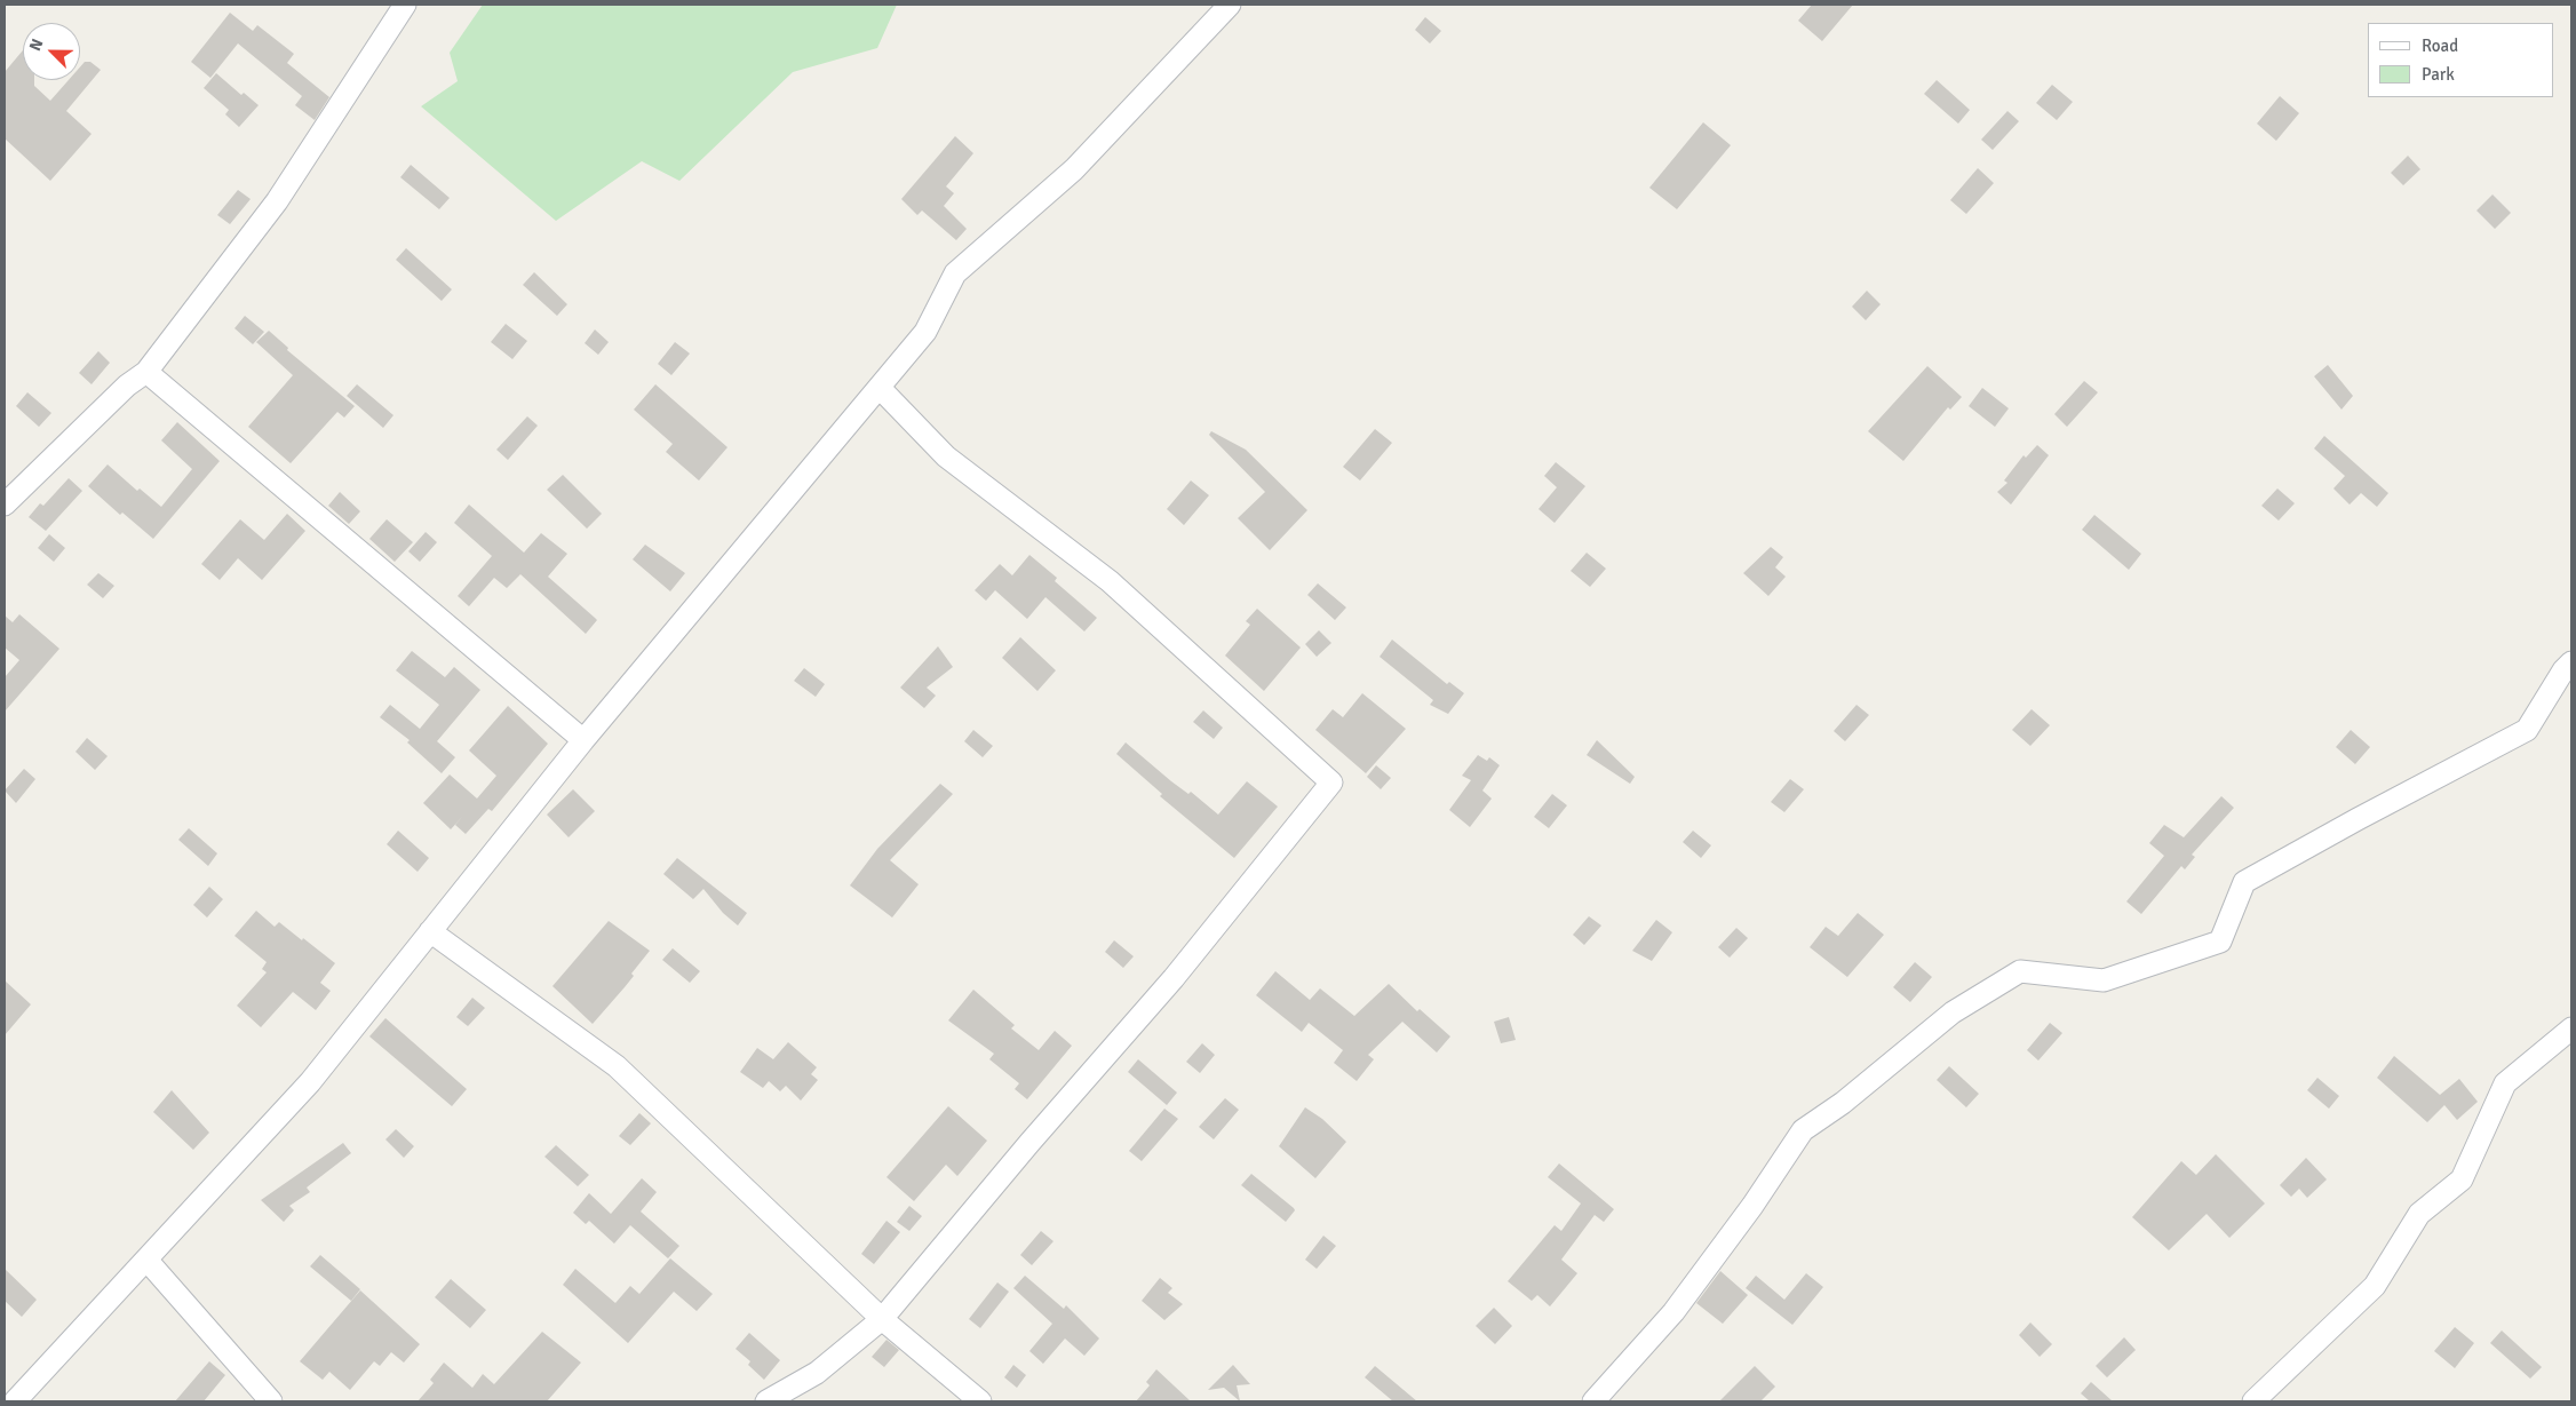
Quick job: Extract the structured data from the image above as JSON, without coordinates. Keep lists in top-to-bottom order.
{
  "legend": ["Road", "Park"],
  "north": "top left"
}
